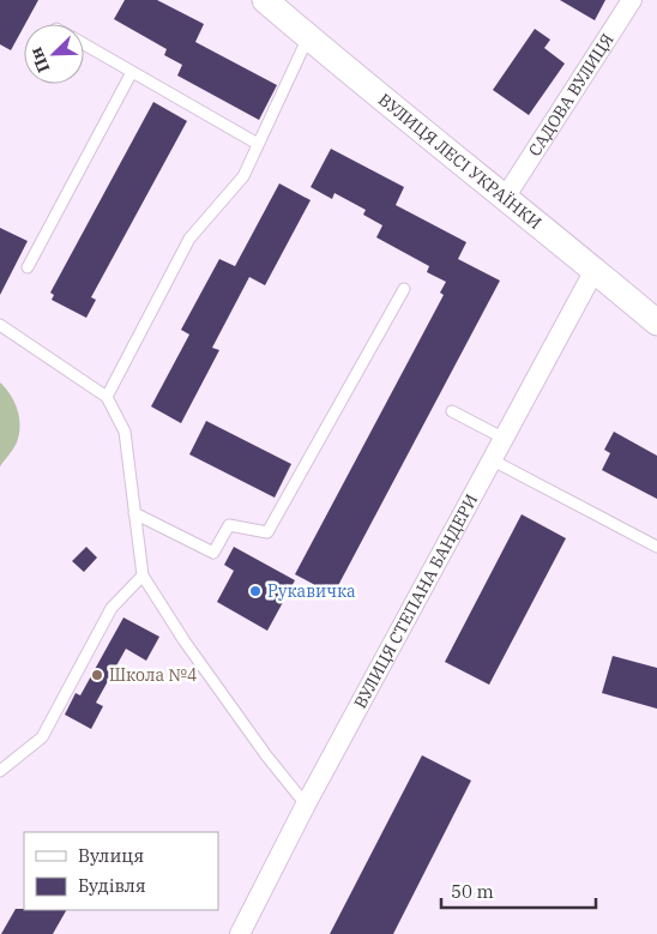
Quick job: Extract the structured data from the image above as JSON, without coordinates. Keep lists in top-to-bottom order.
{
  "streets": {
    "street": ["САДОВА ВУЛИЦЯ", "ВУЛИЦЯ ЛЕСІ УКРАЇНКИ", "ВУЛИЦЯ СТЕПАНА БАНДЕРИ"]
  },
  "crossings": [
    ["САДОВА ВУЛИЦЯ", "ВУЛИЦЯ ЛЕСІ УКРАЇНКИ"],
    ["ВУЛИЦЯ ЛЕСІ УКРАЇНКИ", "ВУЛИЦЯ СТЕПАНА БАНДЕРИ"]
  ],
  "places": ["Рукавичка", "Школа №4"],
  "legend": ["Вулиця", "Будівля"],
  "scale_bar": "50 m",
  "north": "bottom left"
}
